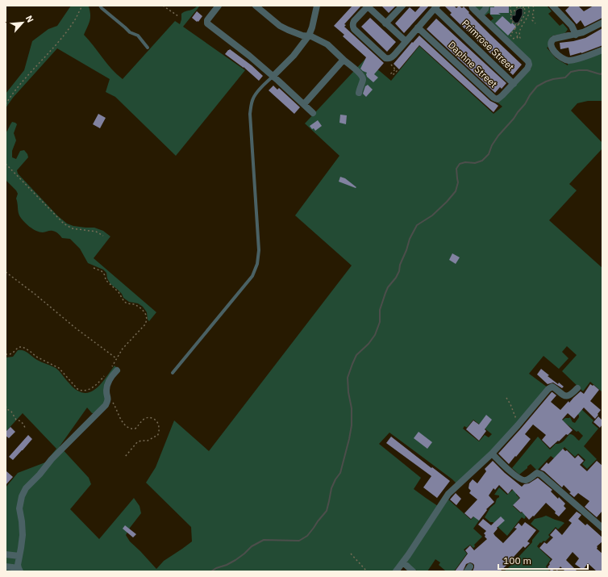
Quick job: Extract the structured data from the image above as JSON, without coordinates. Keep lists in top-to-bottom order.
{
  "streets": {
    "street": ["Primrose Street", "Daphne Street"]
  },
  "crossings": [
    ["Primrose Street", "Daphne Street"]
  ],
  "scale_bar": "100 m",
  "north": "top right"
}
